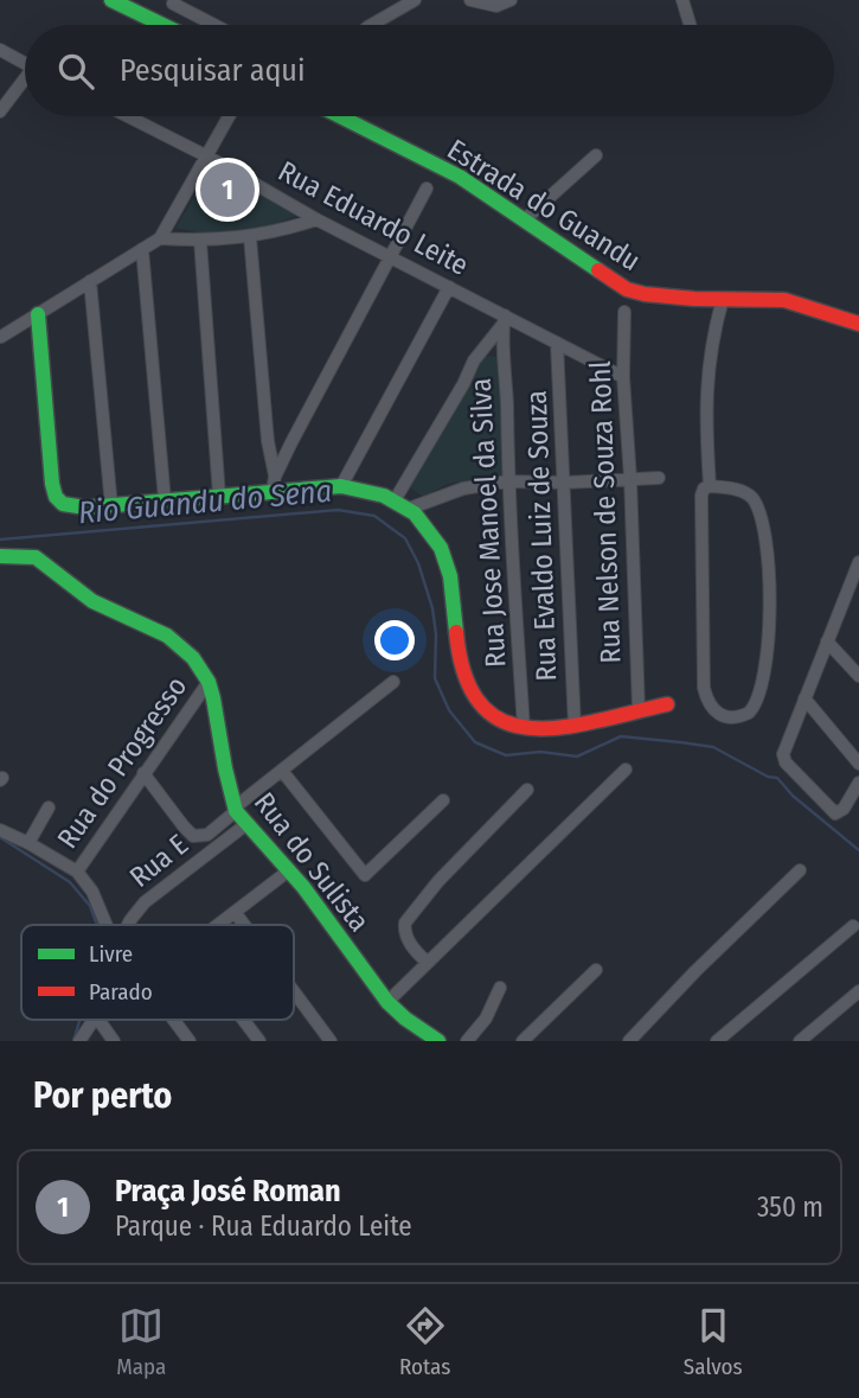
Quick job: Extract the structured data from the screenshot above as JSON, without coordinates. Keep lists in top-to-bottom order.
{
  "streets": {
    "street": [
      "Estrada do Guandu",
      "Rua Eduardo Leite",
      "Rua Nelson de Souza Rohl",
      "Rua Jose Manoel da Silva",
      "Rua Evaldo Luiz de Souza",
      "Rua do Progresso",
      "Rua E",
      "Rua do Sulista"
    ]
  },
  "crossings": [
    ["Rua Eduardo Leite", "Rua Nelson de Souza Rohl"],
    ["Rua Eduardo Leite", "Rua Jose Manoel da Silva"],
    ["Rua Eduardo Leite", "Rua Evaldo Luiz de Souza"],
    ["Rua do Progresso", "Rua do Sulista"],
    ["Rua E", "Rua do Sulista"]
  ],
  "water": ["Rio Guandu do Sena"],
  "legend": ["Livre", "Parado"],
  "page": {
    "search": "Pesquisar aqui",
    "pins": "1",
    "heading": "Por perto",
    "list": [
      {
        "mark": "1",
        "name": "Praça José Roman",
        "note": "Parque · Rua Eduardo Leite",
        "value": "350 m"
      }
    ],
    "nav": ["Mapa", "Rotas", "Salvos"]
  }
}
